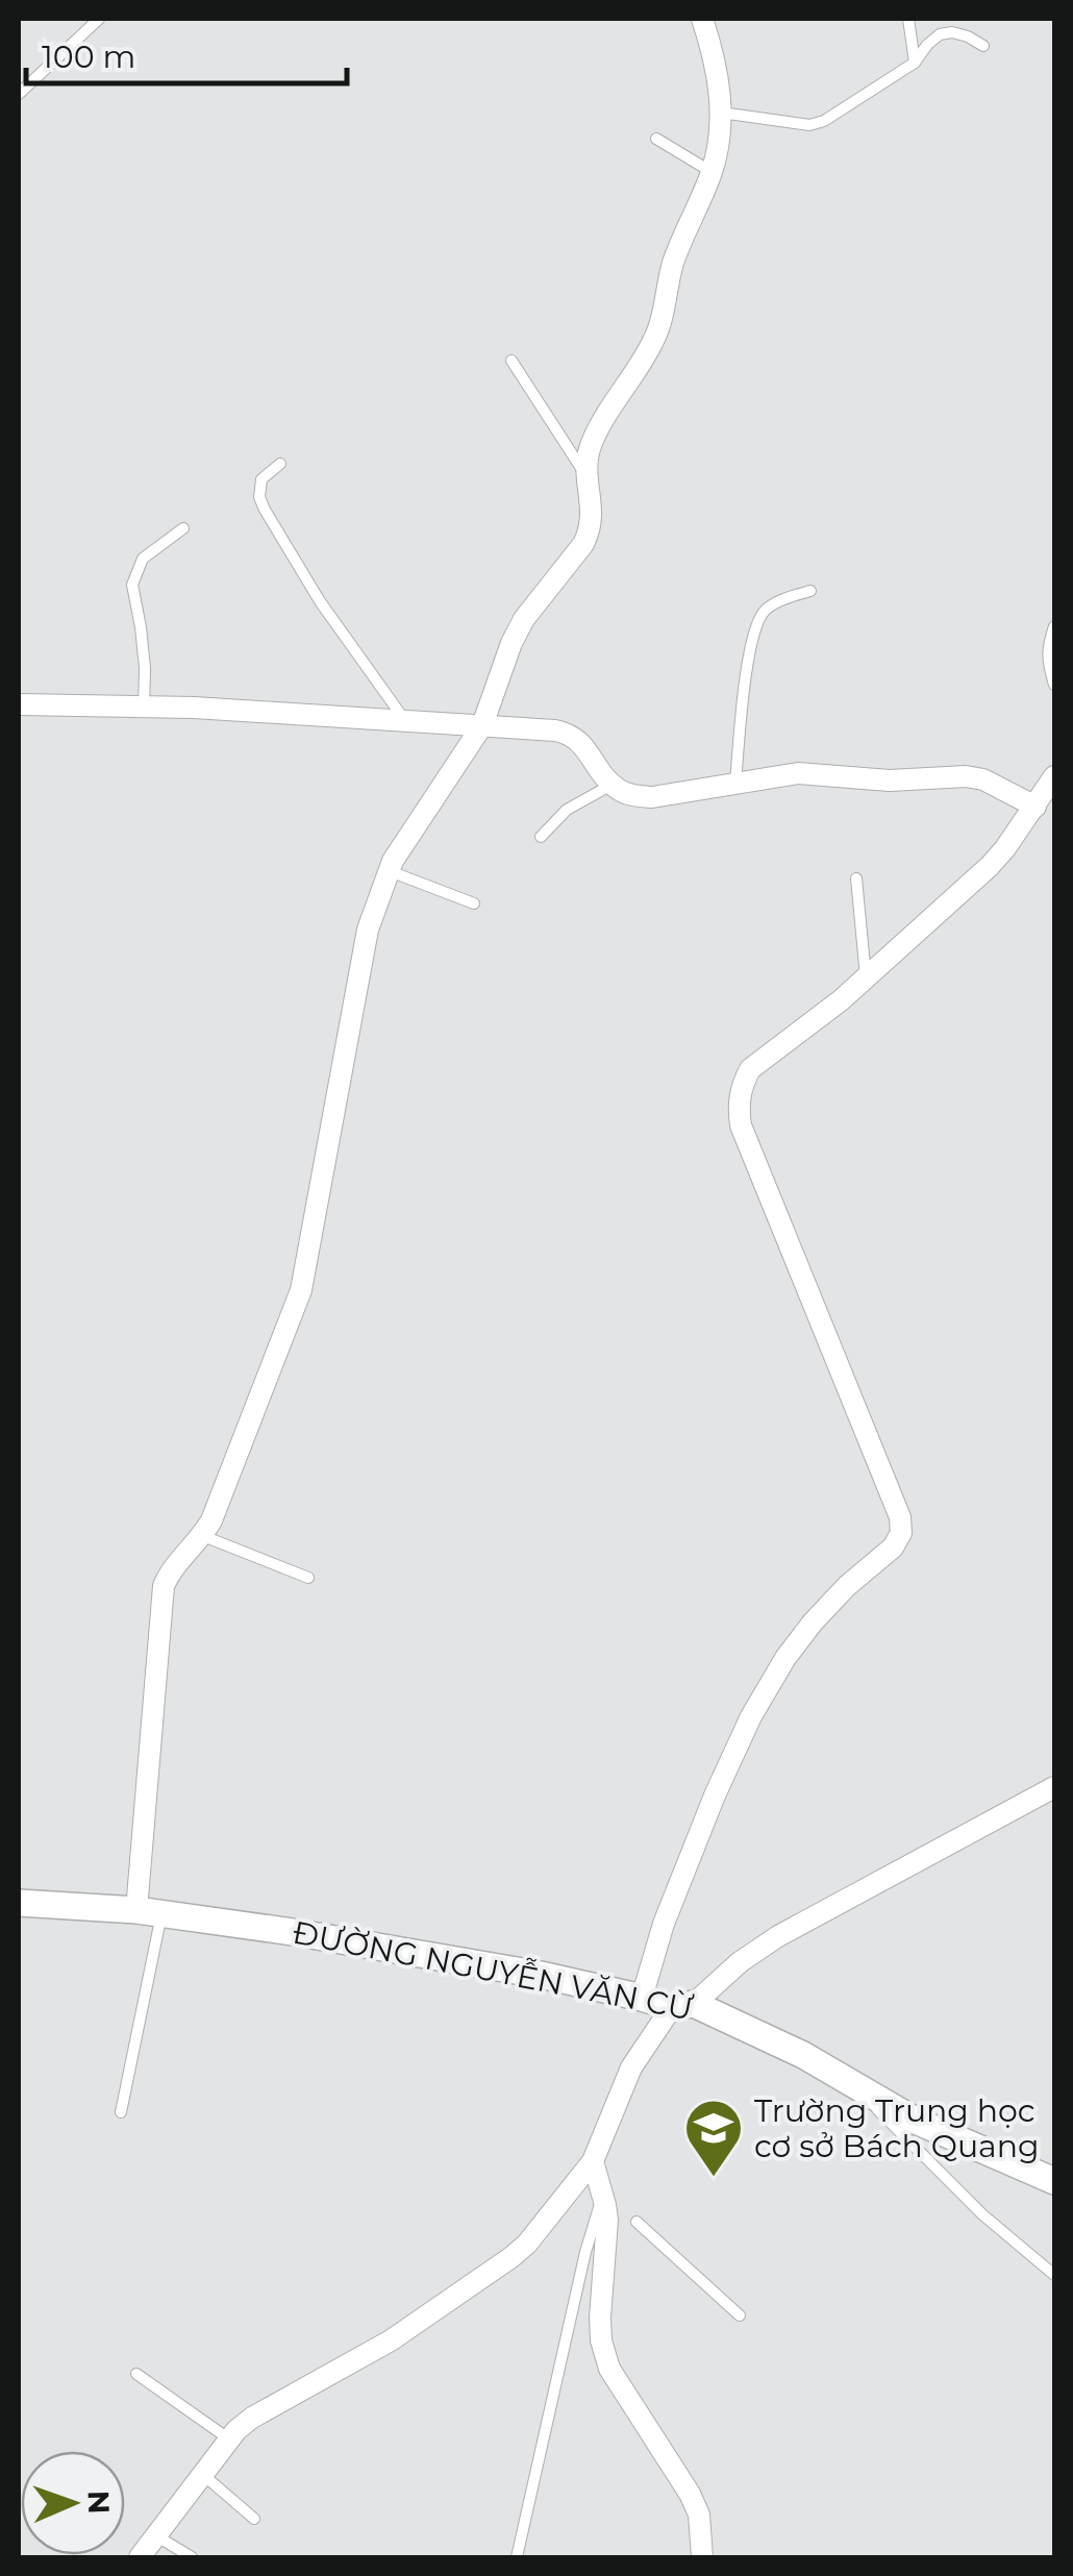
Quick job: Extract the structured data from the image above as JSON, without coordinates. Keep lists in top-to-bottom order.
{
  "streets": {
    "street": ["ĐƯỜNG NGUYỄN VĂN CỪ"]
  },
  "places": {
    "school or university": ["Trường Trung học cơ sở Bách Quang"]
  },
  "scale_bar": "100 m",
  "north": "right"
}
